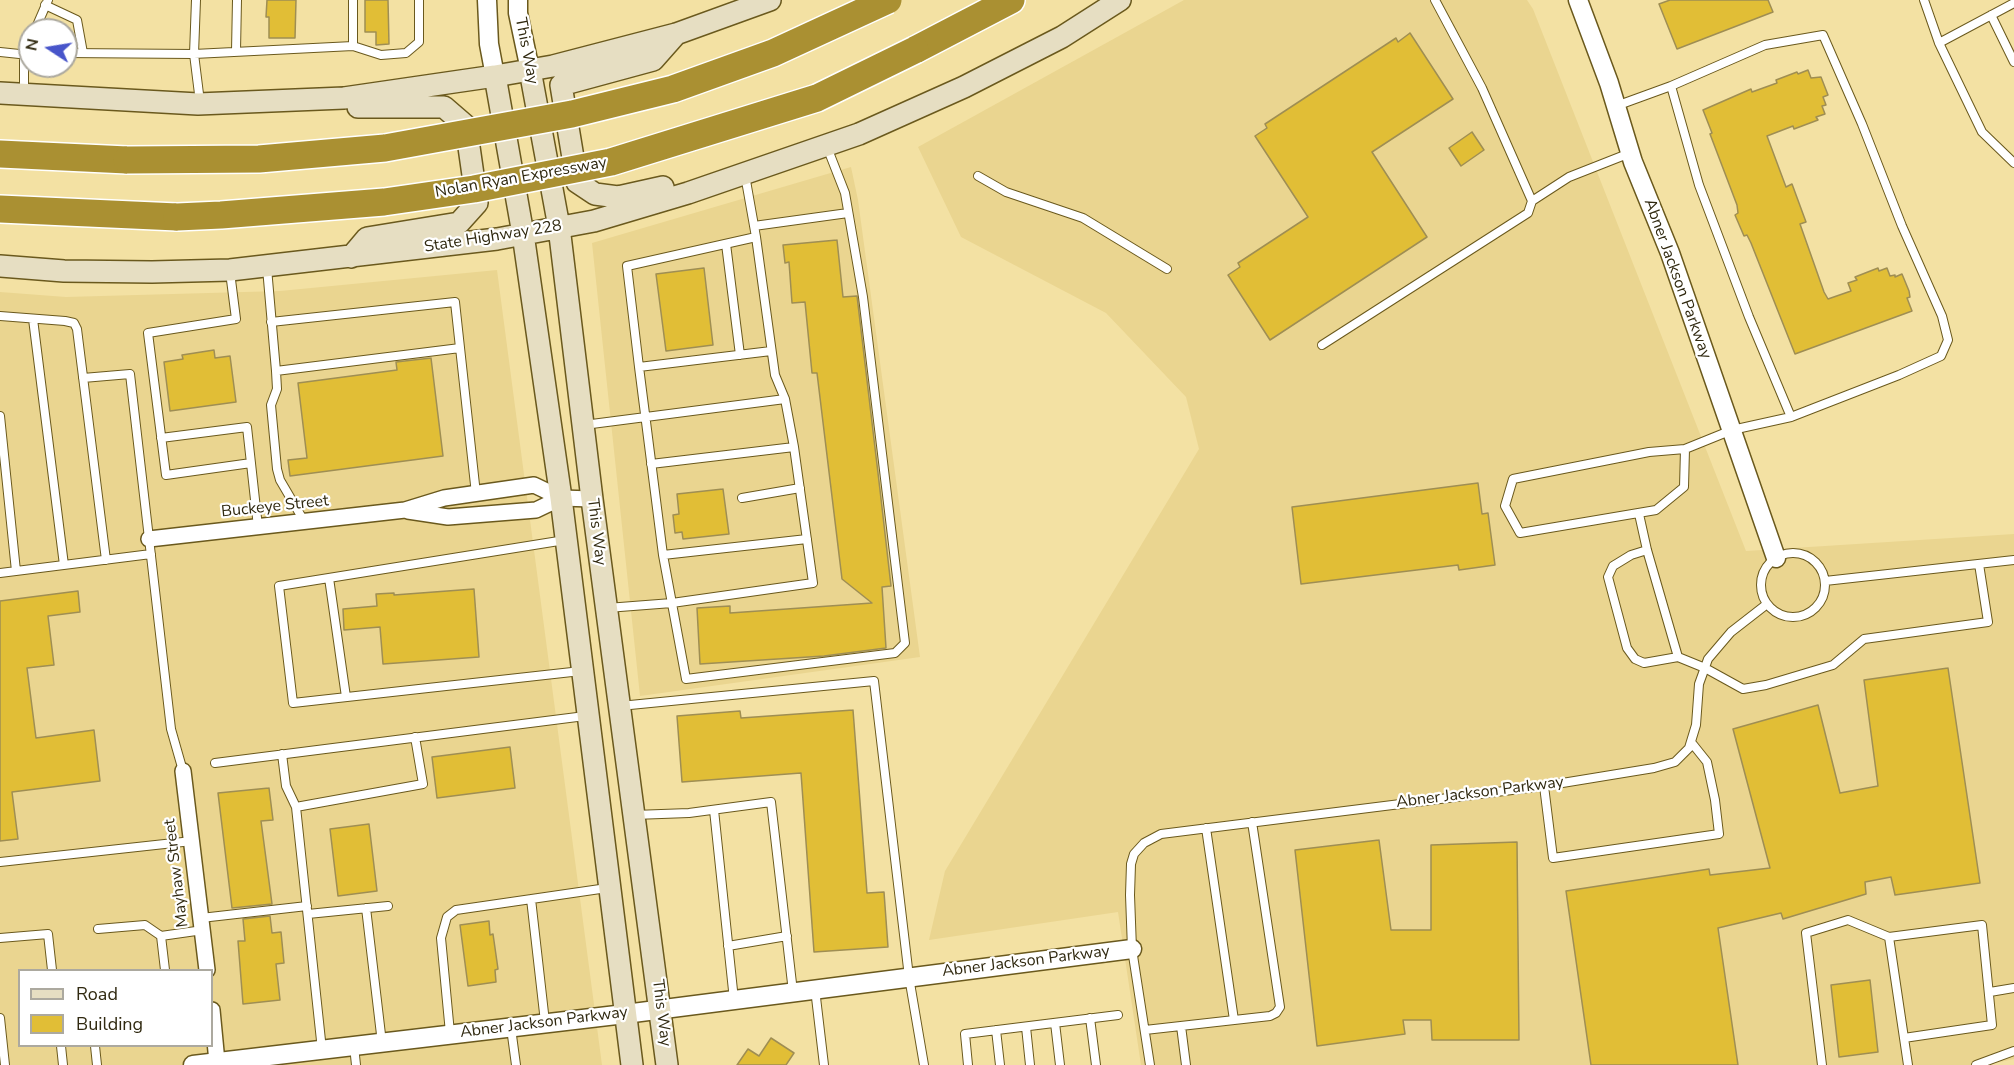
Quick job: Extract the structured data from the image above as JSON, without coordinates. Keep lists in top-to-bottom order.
{
  "streets": {
    "highway": ["Nolan Ryan Expressway"],
    "main road": ["This Way", "State Highway 228"],
    "street": ["Abner Jackson Parkway", "Buckeye Street", "Mayhaw Street"]
  },
  "crossings": [
    ["This Way", "State Highway 228"],
    ["This Way", "Abner Jackson Parkway"],
    ["This Way", "Buckeye Street"]
  ],
  "legend": ["Road", "Building"],
  "north": "left"
}
